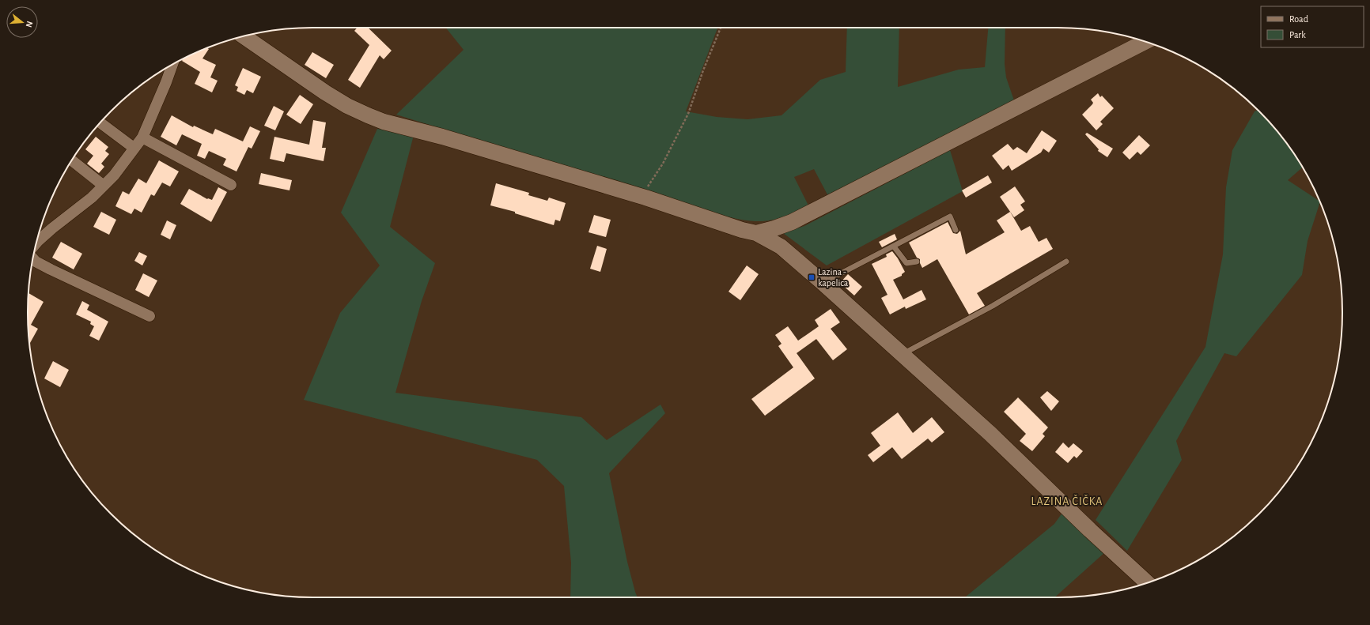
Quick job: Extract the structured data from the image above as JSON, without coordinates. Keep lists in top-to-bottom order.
{
  "districts": ["LAZINA ČIČKA"],
  "places": {
    "transit": ["Lazina - kapelica"]
  },
  "legend": ["Road", "Park"],
  "north": "right"
}
